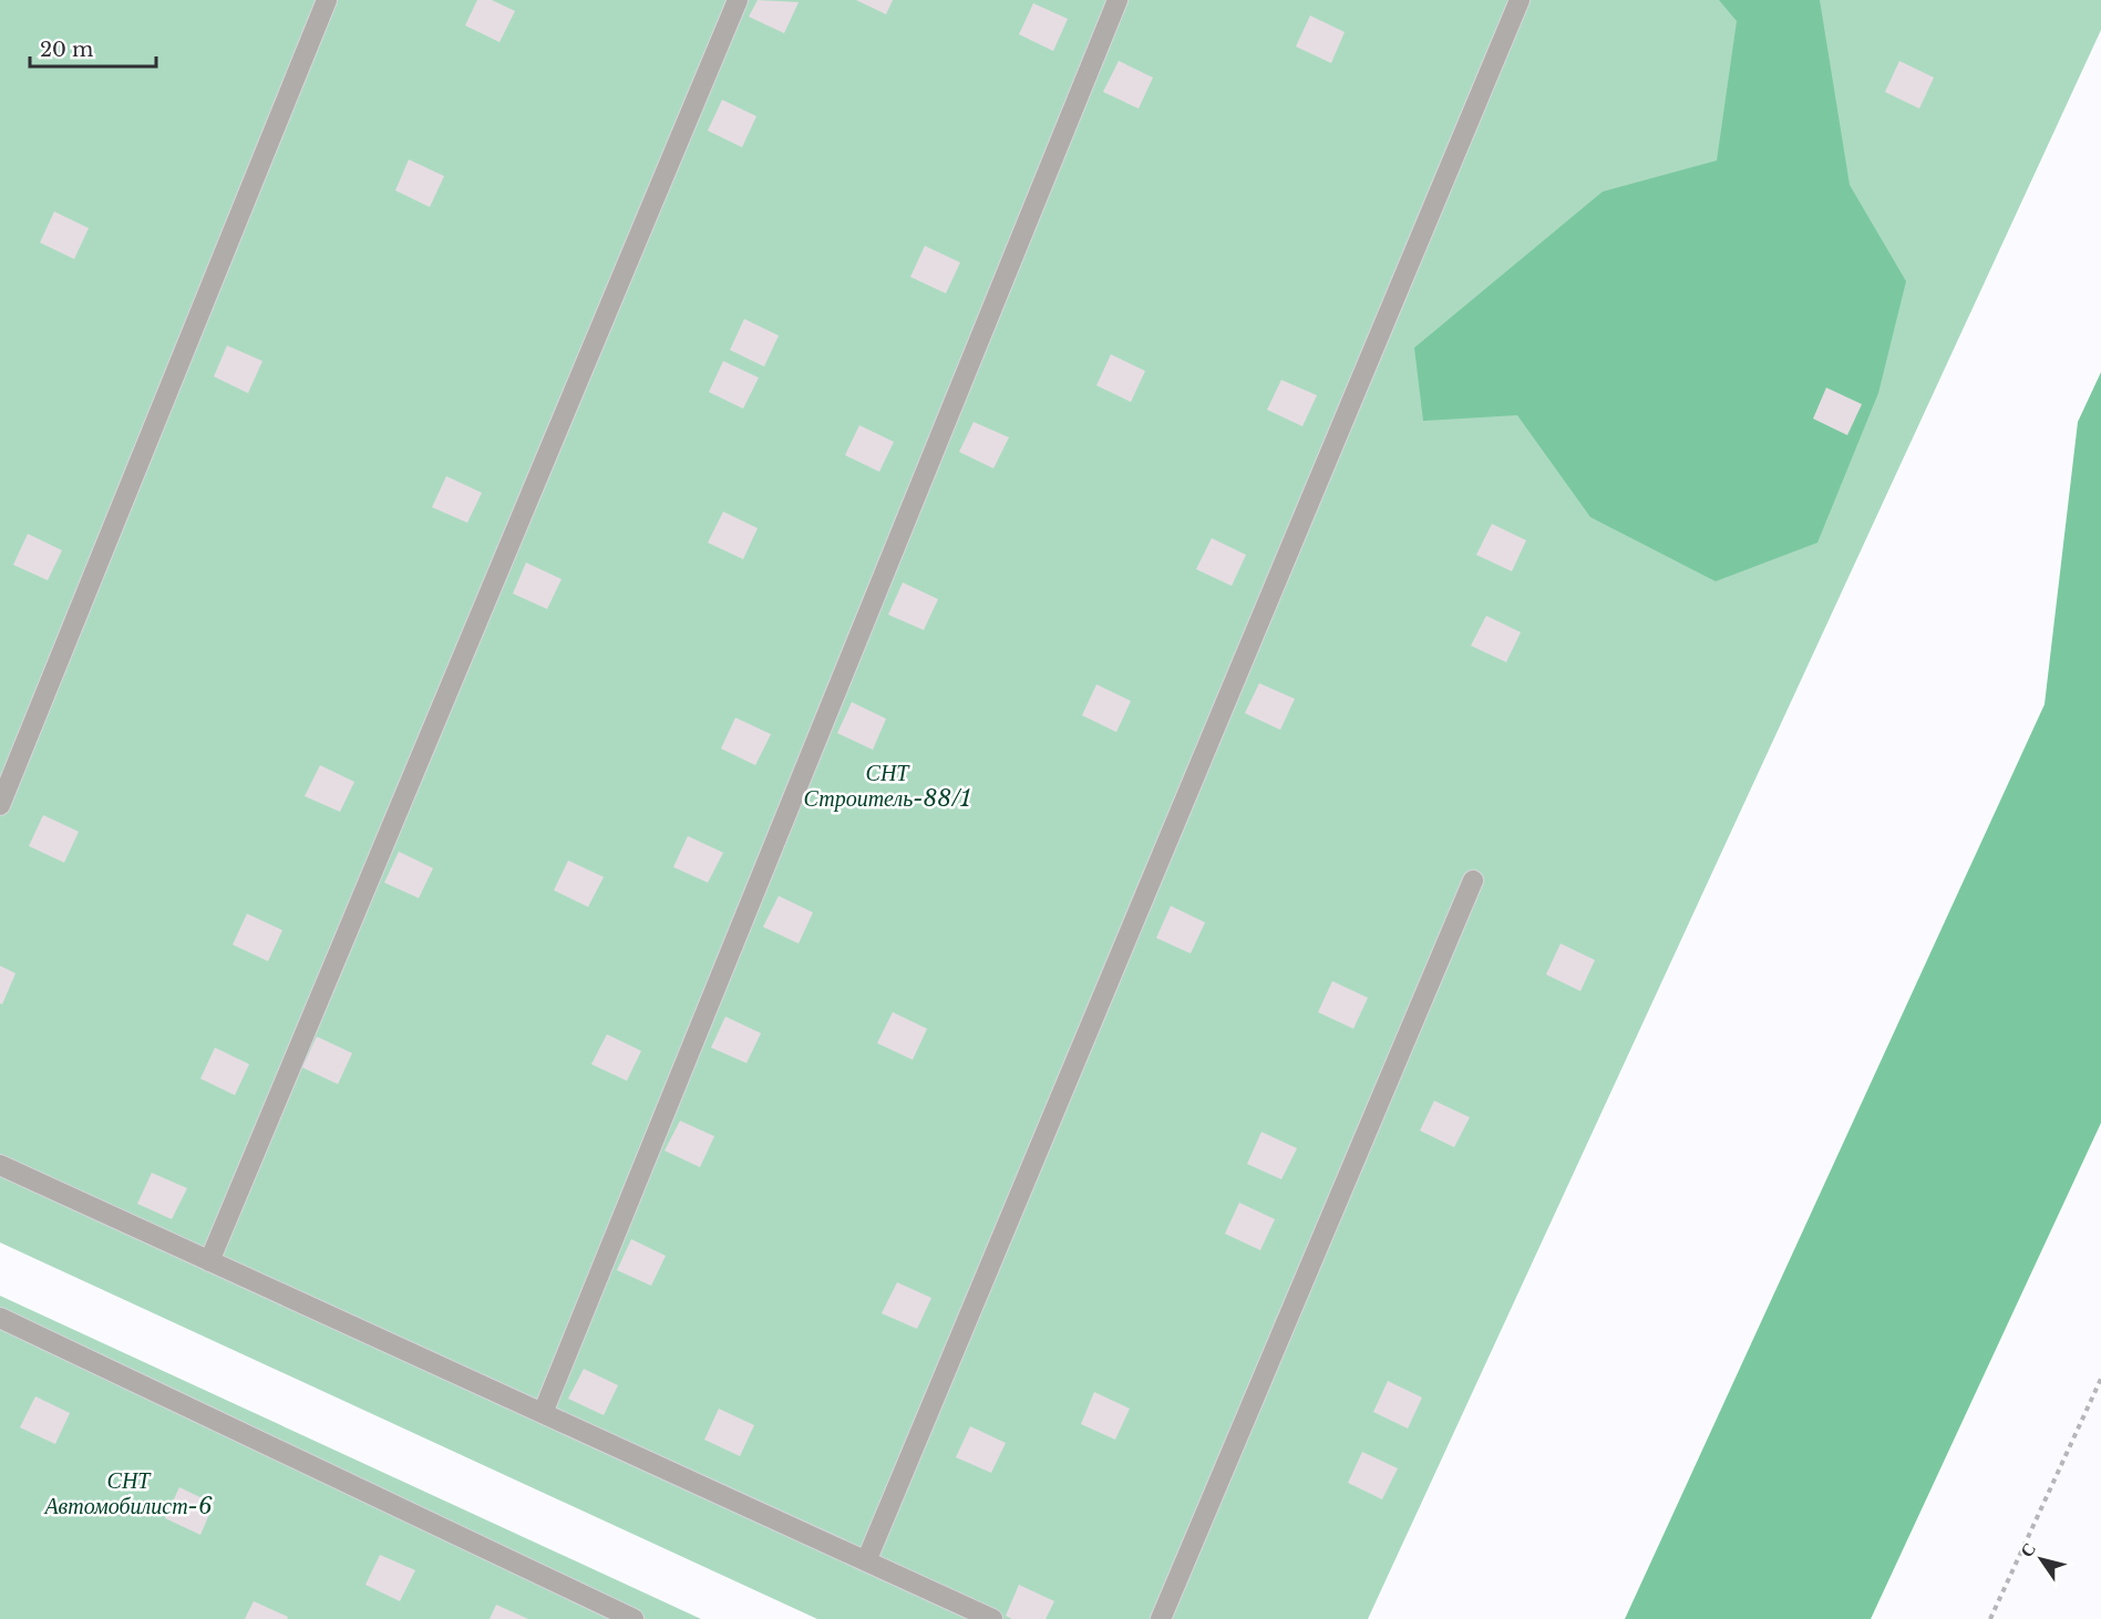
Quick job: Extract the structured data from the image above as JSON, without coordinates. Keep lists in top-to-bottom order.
{
  "parks": ["СНТ Строитель-88/1", "СНТ Автомобилист-6"],
  "scale_bar": "20 m",
  "north": "top left"
}
